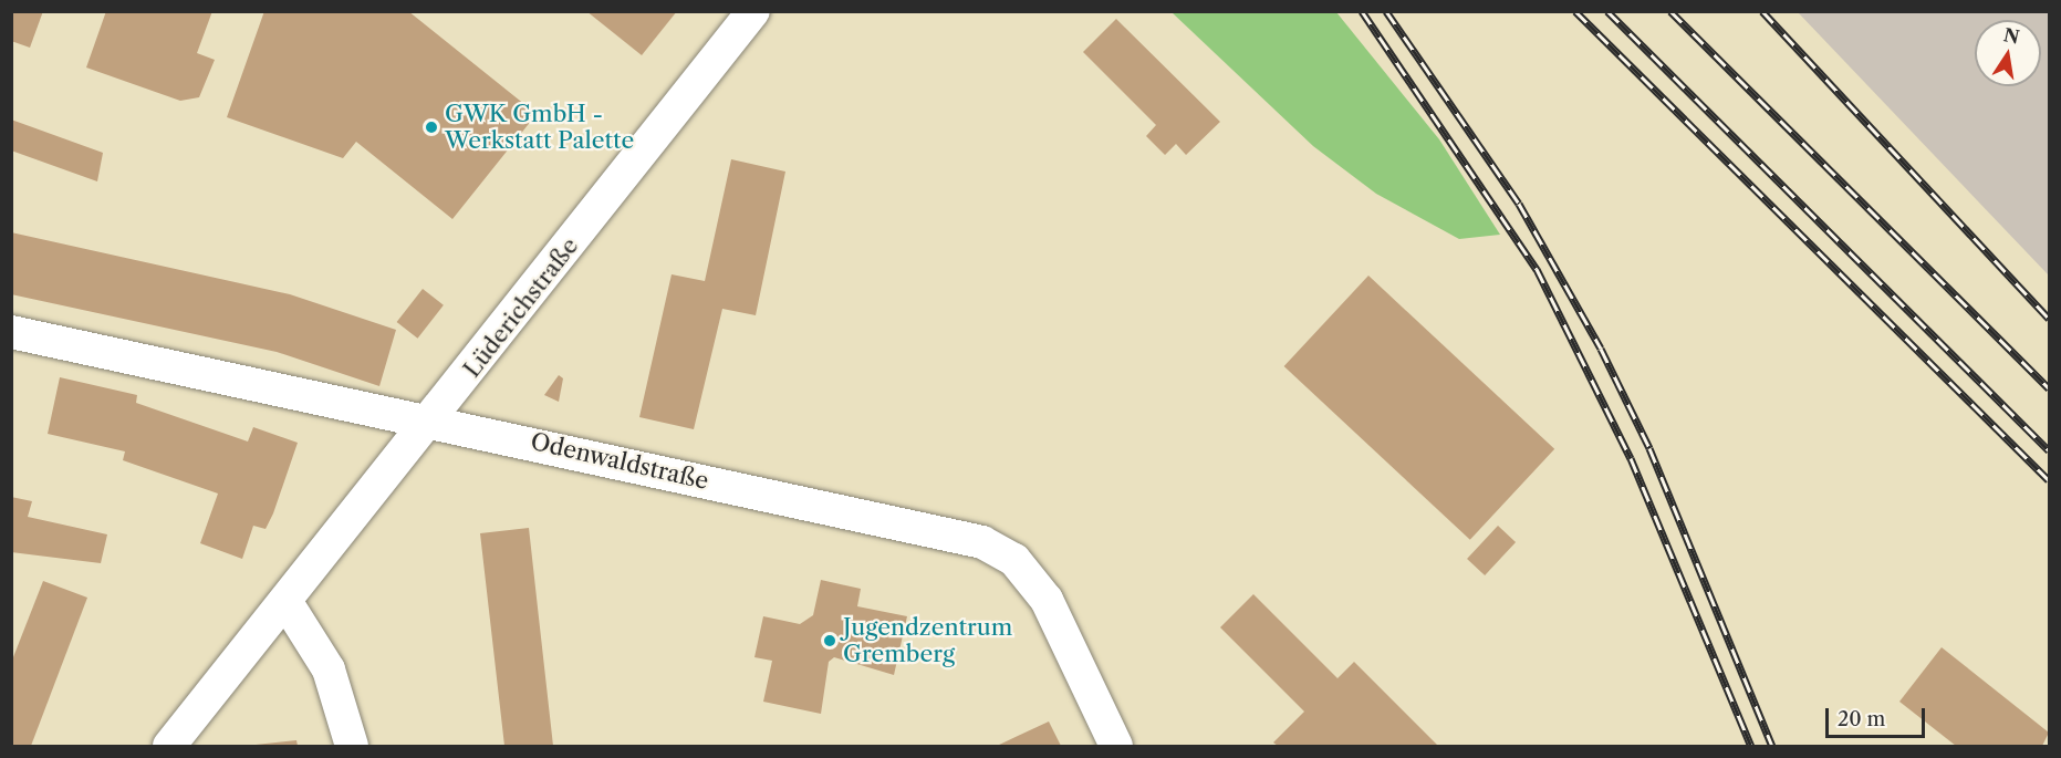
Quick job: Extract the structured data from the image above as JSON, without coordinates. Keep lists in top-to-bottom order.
{
  "streets": {
    "street": ["Lüderichstraße", "Odenwaldstraße"]
  },
  "crossings": [
    ["Lüderichstraße", "Odenwaldstraße"]
  ],
  "places": ["GWK GmbH - Werkstatt Palette", "Jugendzentrum Gremberg"],
  "scale_bar": "20 m",
  "north": "top"
}
